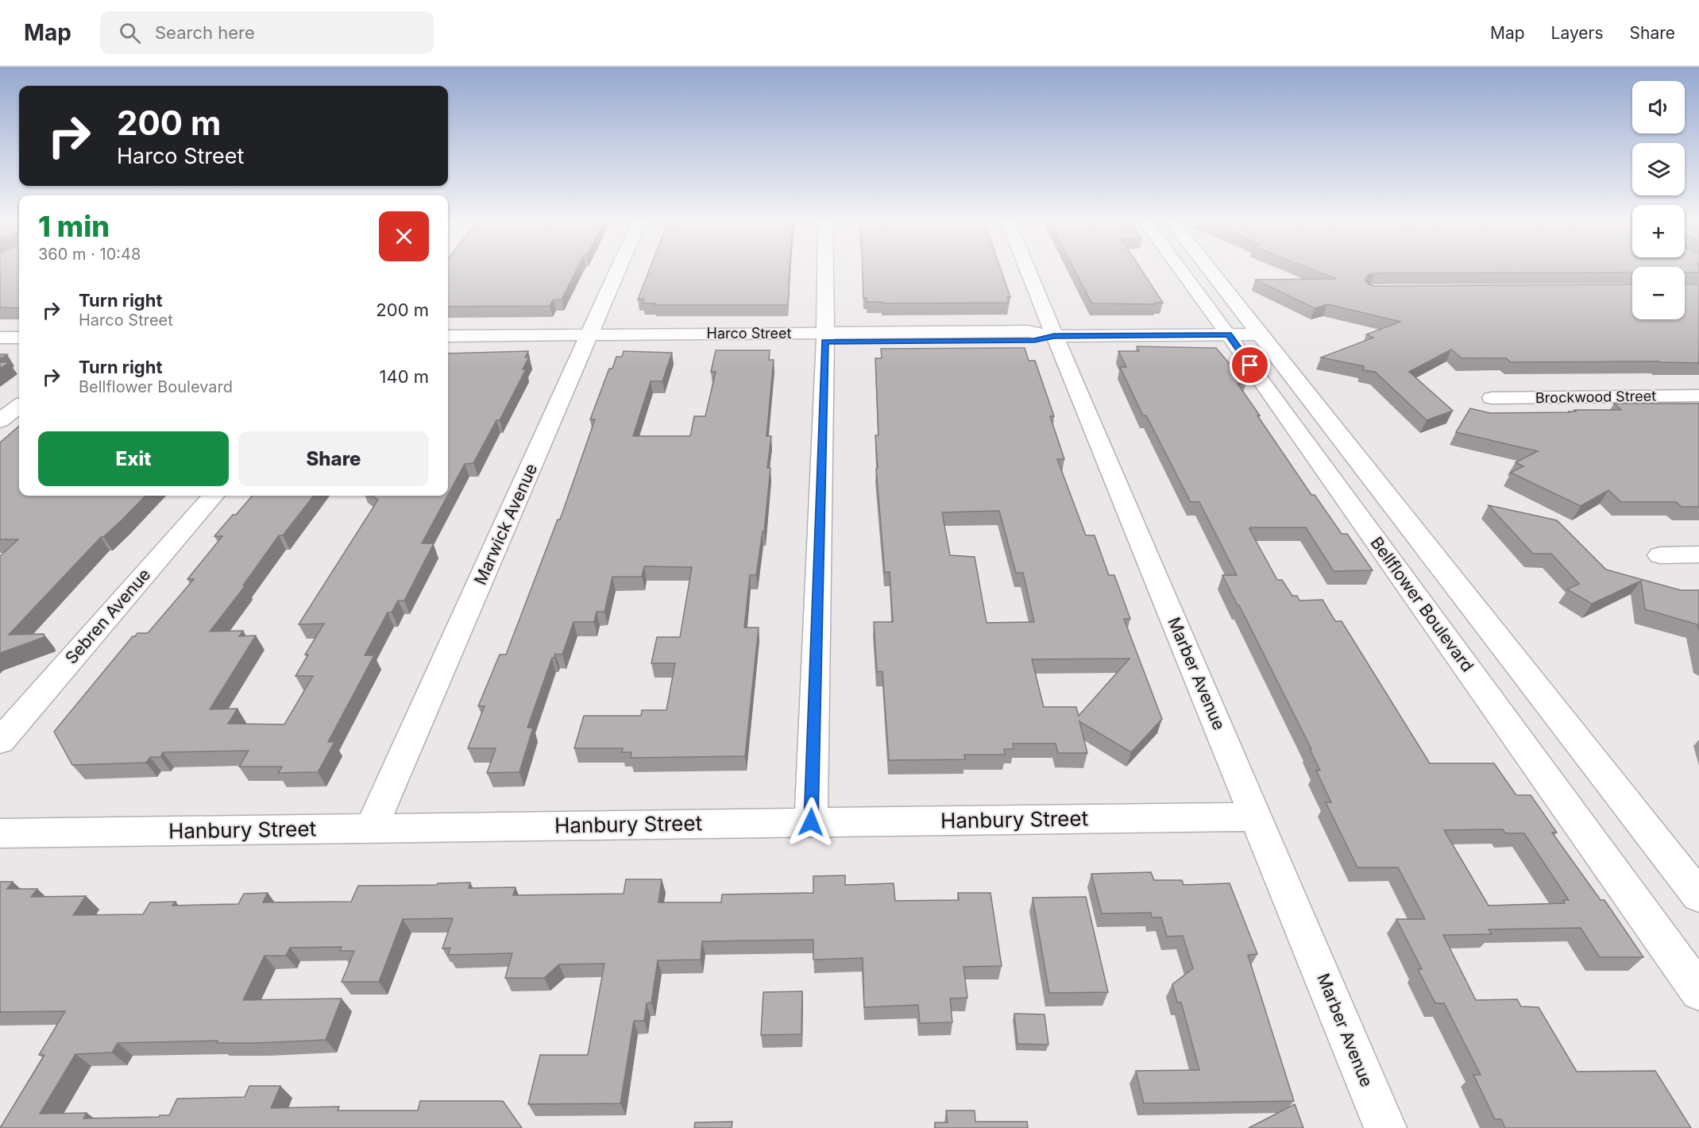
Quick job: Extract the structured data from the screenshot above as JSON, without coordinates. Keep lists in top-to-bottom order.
{
  "streets": {
    "street": [
      "Harco Street",
      "Brockwood Street",
      "Marwick Avenue",
      "Bellflower Boulevard",
      "Sebren Avenue",
      "Marber Avenue",
      "Hanbury Street"
    ]
  },
  "crossings": [
    ["Harco Street", "Marwick Avenue"],
    ["Harco Street", "Bellflower Boulevard"],
    ["Harco Street", "Marber Avenue"],
    ["Marwick Avenue", "Hanbury Street"],
    ["Marber Avenue", "Hanbury Street"]
  ],
  "page": {
    "header": "Map",
    "search": "Search here",
    "nav": ["Map", "Layers", "Share"],
    "map_buttons": ["+", "−"],
    "turn": ["200 m", "Harco Street"],
    "heading": ["1 min", "360 m · 10:48"],
    "list": [
      {
        "name": "Turn right",
        "note": "Harco Street",
        "value": "200 m"
      },
      {
        "name": "Turn right",
        "note": "Bellflower Boulevard",
        "value": "140 m"
      }
    ],
    "buttons": ["Exit", "Share"]
  }
}
